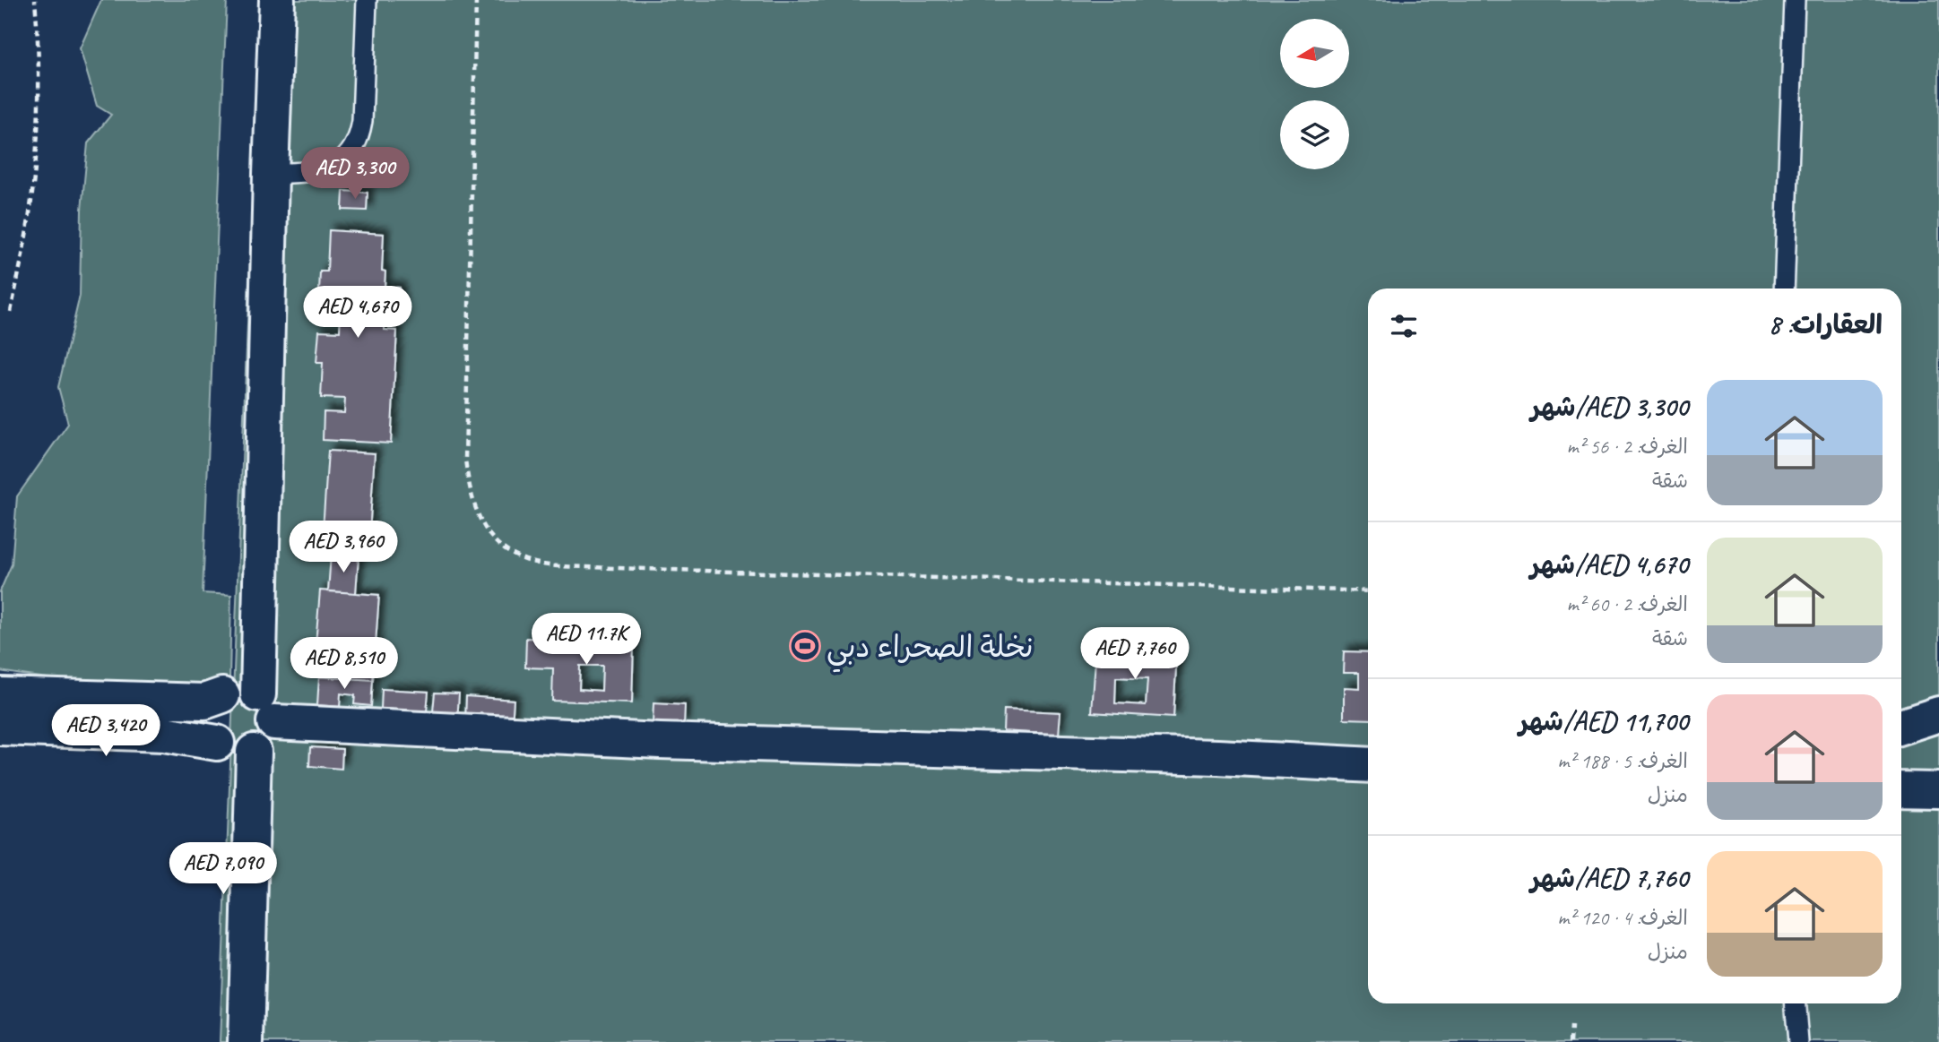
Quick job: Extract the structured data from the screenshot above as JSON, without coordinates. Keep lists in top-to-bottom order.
{
  "places": {
    "sports": ["نخلة الصحراء دبي"]
  },
  "north": "left",
  "page": {
    "price": [
      "AED 3,300",
      "AED 4,670",
      "AED 3,960",
      "AED 11.7K",
      "AED 7,760",
      "AED 8,510",
      "AED 3,420",
      "AED 7,090"
    ],
    "heading": "العقارات: 8",
    "list": [
      {
        "name": "AED 3,300/شهر",
        "note": "الغرف: 2 · 56 m² · شقة"
      },
      {
        "name": "AED 4,670/شهر",
        "note": "الغرف: 2 · 60 m² · شقة"
      },
      {
        "name": "AED 11,700/شهر",
        "note": "الغرف: 5 · 188 m² · منزل"
      },
      {
        "name": "AED 7,760/شهر",
        "note": "الغرف: 4 · 120 m² · منزل"
      }
    ]
  }
}
